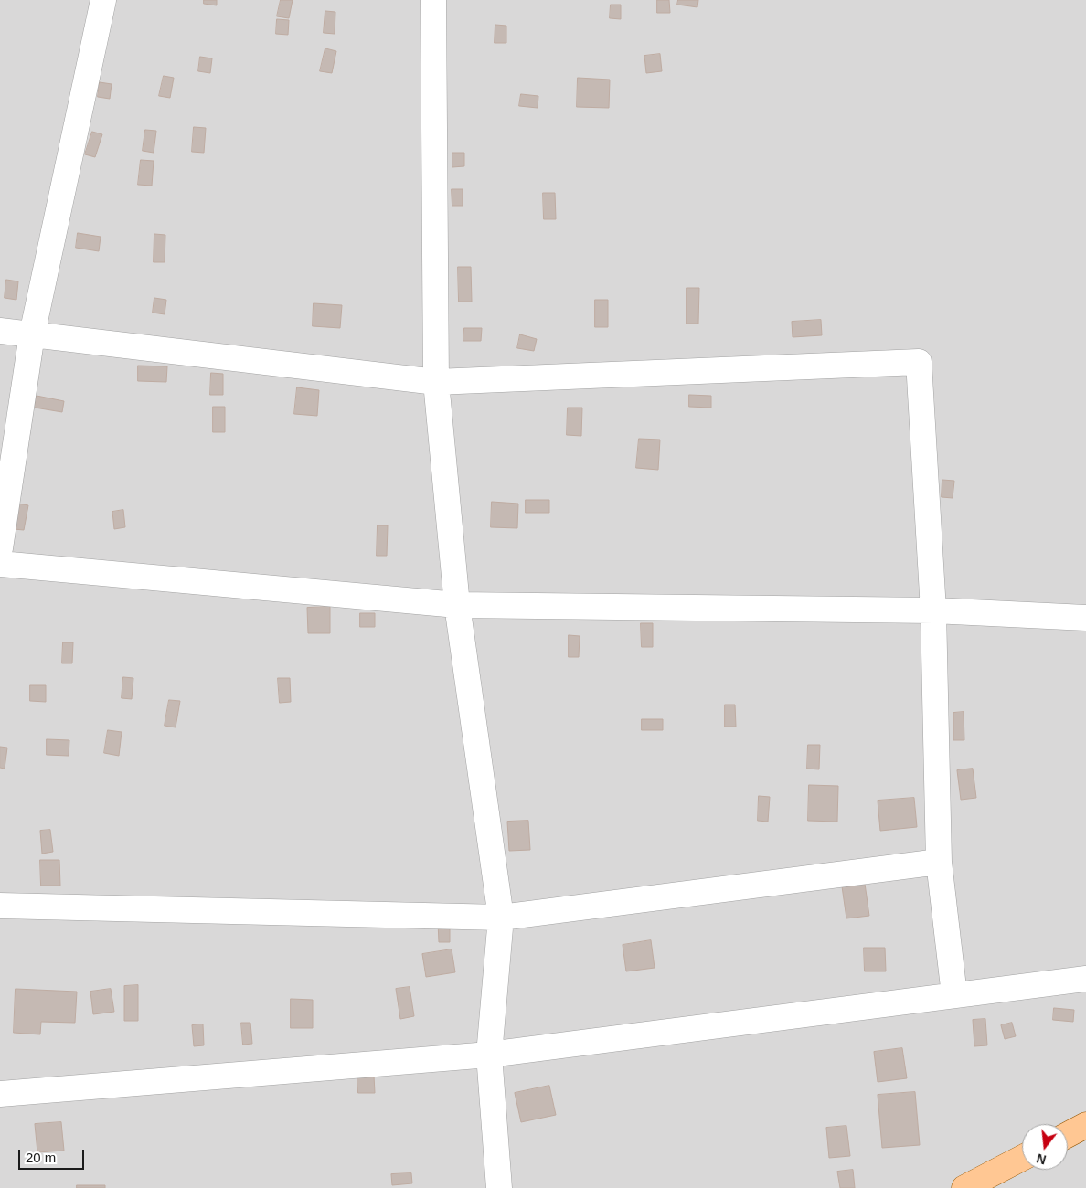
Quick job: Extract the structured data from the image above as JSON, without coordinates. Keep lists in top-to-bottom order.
{
  "scale_bar": "20 m",
  "north": "bottom"
}
